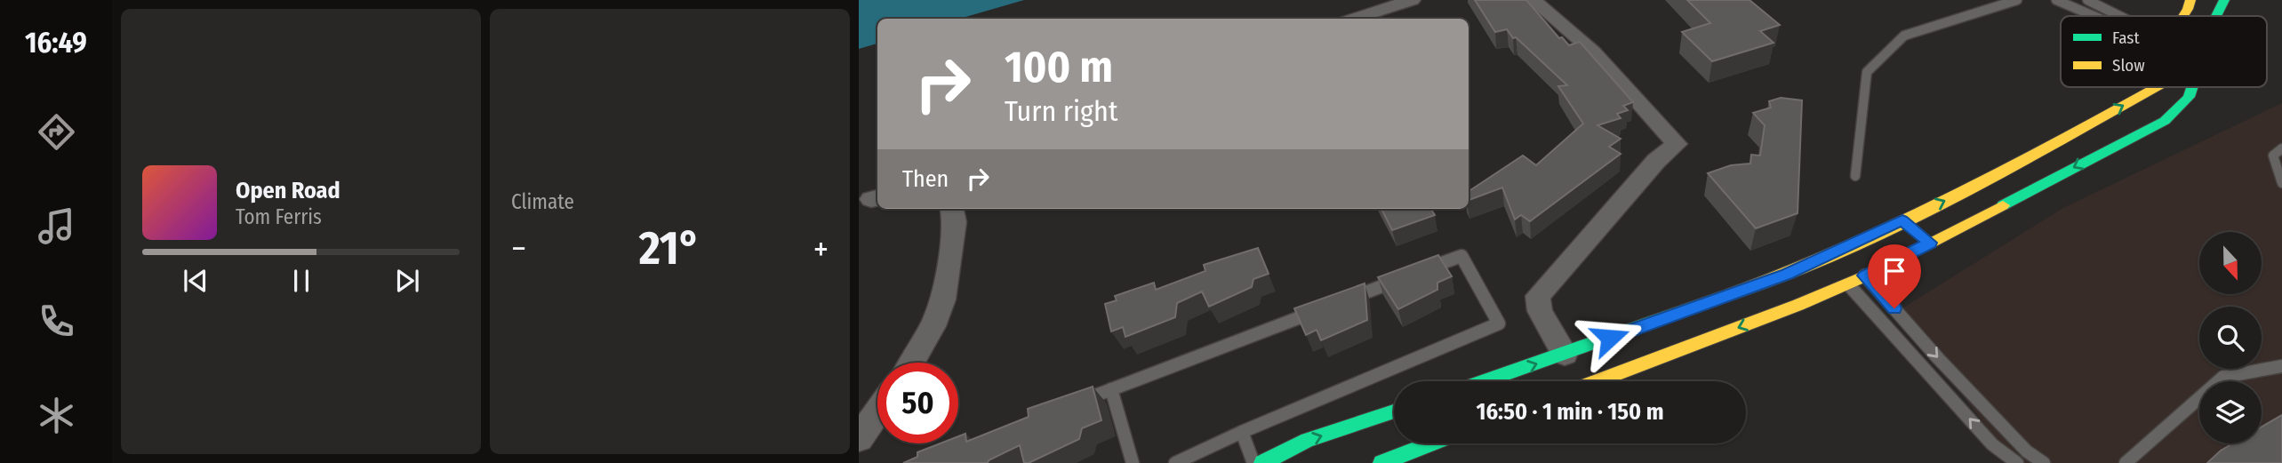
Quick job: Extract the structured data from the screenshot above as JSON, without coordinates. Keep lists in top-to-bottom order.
{
  "legend": ["Fast", "Slow"],
  "north": "bottom",
  "page": {
    "tabs": "16:49",
    "tile": "Climate",
    "turn": ["100 m", "Turn right"],
    "then": "Then",
    "song": ["Open Road", "Tom Ferris"],
    "heat": ["−", "21°", "+"],
    "limit": "50",
    "trip": "16:50 · 1 min · 150 m"
  }
}
